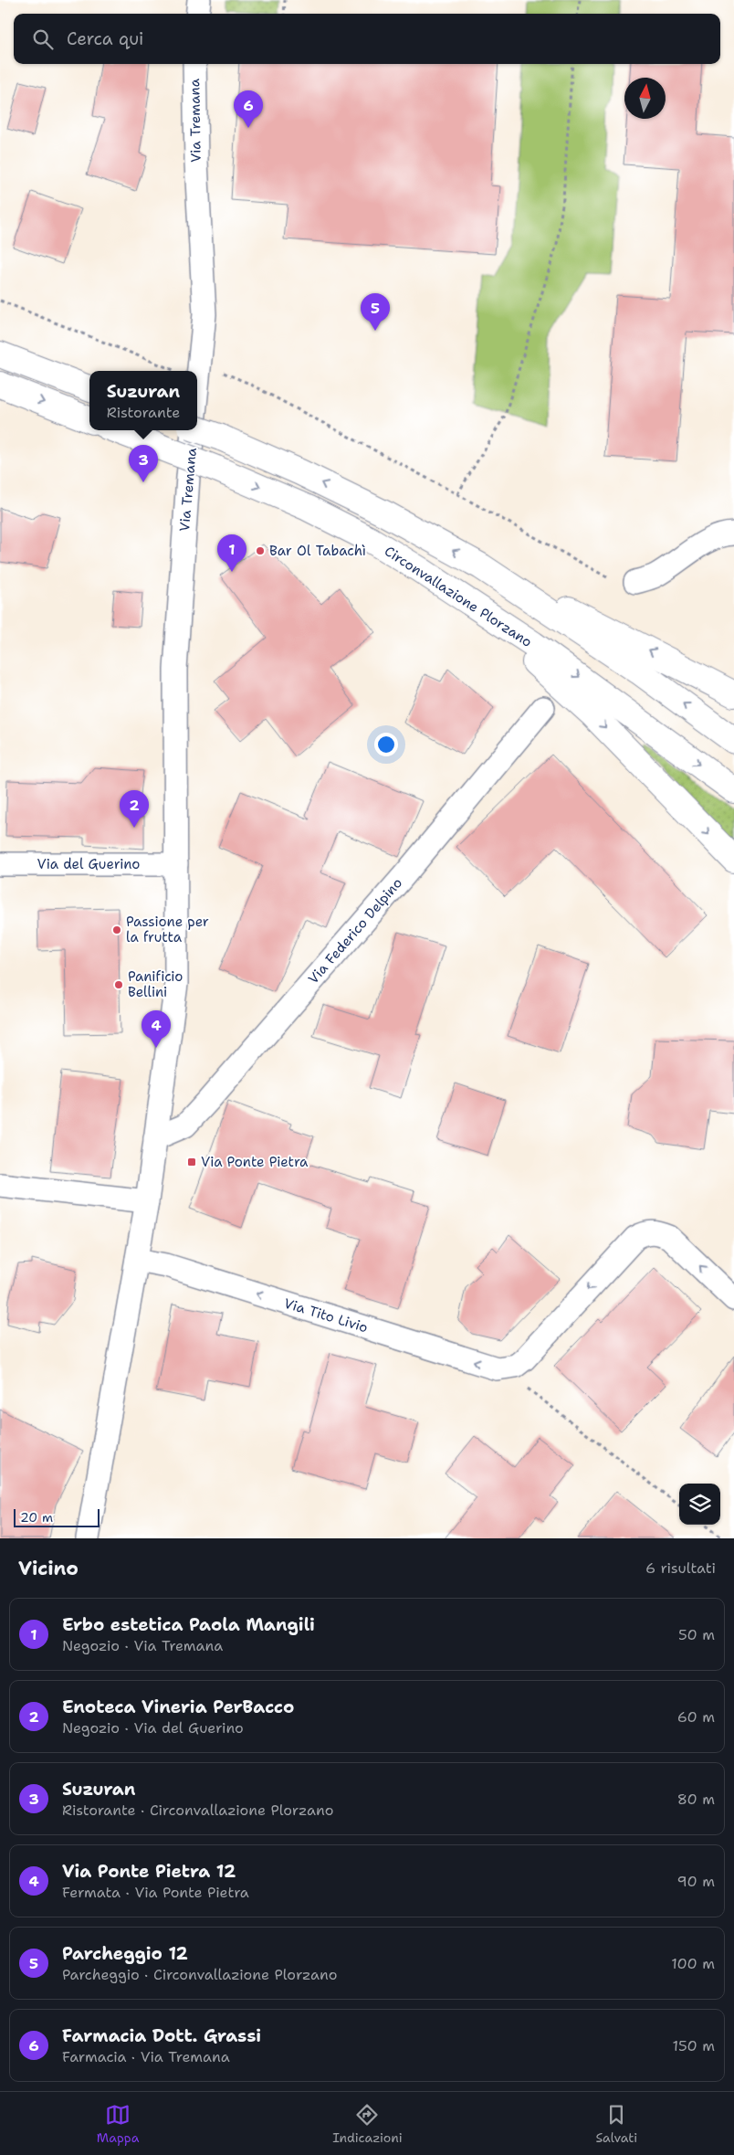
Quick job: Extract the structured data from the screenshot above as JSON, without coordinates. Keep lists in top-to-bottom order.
{
  "streets": {
    "highway": ["Circonvallazione Plorzano"],
    "street": [
      "Via Tremana",
      "Via del Guerino",
      "Via Federico Delpino",
      "Via Tito Livio"
    ]
  },
  "crossings": [
    ["Via Tremana", "Via del Guerino"]
  ],
  "one_way": ["Via Tito Livio"],
  "places": {
    "other": ["Bar Ol Tabachì", "Passione per la frutta", "Panificio Bellini"],
    "transit": ["Via Ponte Pietra"]
  },
  "scale_bar": "20 m",
  "north": "top",
  "page": {
    "search": "Cerca qui",
    "pins": [
      "6",
      "5",
      "3",
      "1",
      "2",
      "4"
    ],
    "popup": ["Suzuran", "Ristorante"],
    "scale": "20 m",
    "heading": ["Vicino", "6 risultati"],
    "list": [
      {
        "mark": "1",
        "name": "Erbo estetica Paola Mangili",
        "note": "Negozio · Via Tremana",
        "value": "50 m"
      },
      {
        "mark": "2",
        "name": "Enoteca Vineria PerBacco",
        "note": "Negozio · Via del Guerino",
        "value": "60 m"
      },
      {
        "mark": "3",
        "name": "Suzuran",
        "note": "Ristorante · Circonvallazione Plorzano",
        "value": "80 m"
      },
      {
        "mark": "4",
        "name": "Via Ponte Pietra 12",
        "note": "Fermata · Via Ponte Pietra",
        "value": "90 m"
      },
      {
        "mark": "5",
        "name": "Parcheggio 12",
        "note": "Parcheggio · Circonvallazione Plorzano",
        "value": "100 m"
      },
      {
        "mark": "6",
        "name": "Farmacia Dott. Grassi",
        "note": "Farmacia · Via Tremana",
        "value": "150 m"
      }
    ],
    "nav": ["Mappa", "Indicazioni", "Salvati"]
  }
}
